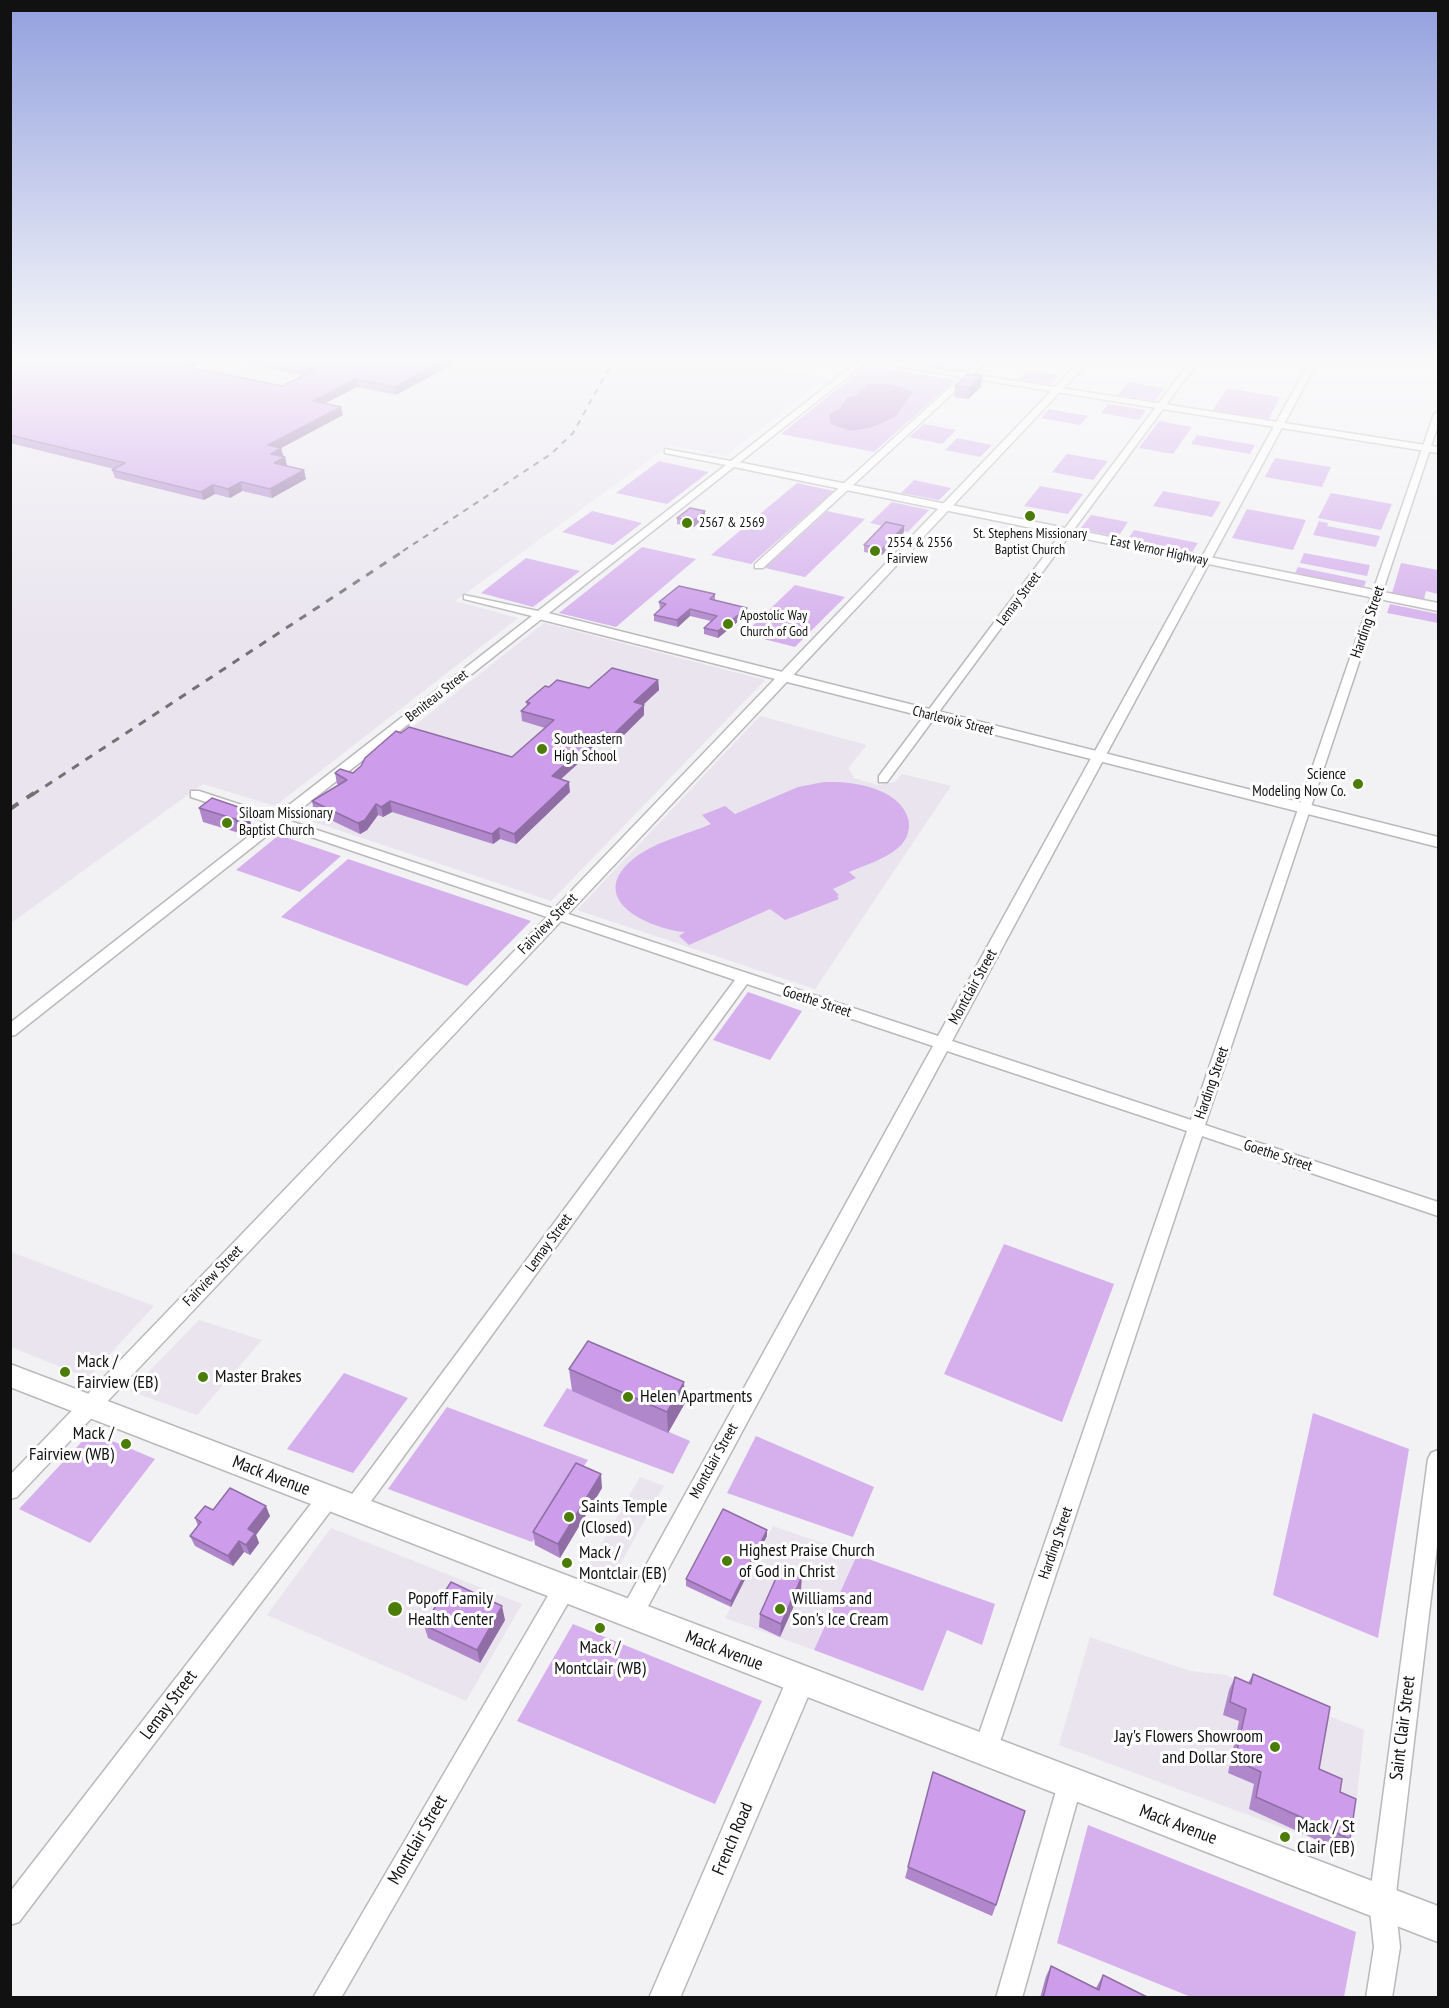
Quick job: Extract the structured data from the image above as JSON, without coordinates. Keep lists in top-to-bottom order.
{
  "streets": {
    "main road": ["Mack Avenue"],
    "street": [
      "East Vernor Highway",
      "Lemay Street",
      "Harding Street",
      "Beniteau Street",
      "Charlevoix Street",
      "Fairview Street",
      "Montclair Street",
      "Goethe Street",
      "Saint Clair Street",
      "French Road"
    ]
  },
  "crossings": [
    ["East Vernor Highway", "Lemay Street"],
    ["East Vernor Highway", "Harding Street"],
    ["East Vernor Highway", "Beniteau Street"],
    ["East Vernor Highway", "Fairview Street"],
    ["East Vernor Highway", "Montclair Street"],
    ["Lemay Street", "Charlevoix Street"],
    ["Lemay Street", "Goethe Street"],
    ["Lemay Street", "Mack Avenue"],
    ["Harding Street", "Charlevoix Street"],
    ["Harding Street", "Goethe Street"],
    ["Harding Street", "Mack Avenue"],
    ["Beniteau Street", "Charlevoix Street"],
    ["Beniteau Street", "Goethe Street"],
    ["Charlevoix Street", "Fairview Street"],
    ["Charlevoix Street", "Montclair Street"],
    ["Fairview Street", "Goethe Street"],
    ["Fairview Street", "Mack Avenue"],
    ["Montclair Street", "Goethe Street"],
    ["Montclair Street", "Mack Avenue"],
    ["Mack Avenue", "Saint Clair Street"],
    ["Mack Avenue", "French Road"]
  ],
  "places": [
    "St. Stephens Missionary Baptist Church",
    "2567 & 2569",
    "2554 & 2556 Fairview",
    "Apostolic Way Church of God",
    "Southeastern High School",
    "Science Modeling Now Co.",
    "Siloam Missionary Baptist Church",
    "Mack / Fairview (EB)",
    "Master Brakes",
    "Helen Apartments",
    "Mack / Fairview (WB)",
    "Saints Temple (Closed)",
    "Highest Praise Church of God in Christ",
    "Mack / Montclair (EB)",
    "Popoff Family Health Center",
    "Williams and Son's Ice Cream",
    "Mack / Montclair (WB)",
    "Jay's Flowers Showroom and Dollar Store",
    "Mack / St Clair (EB)"
  ]
}
